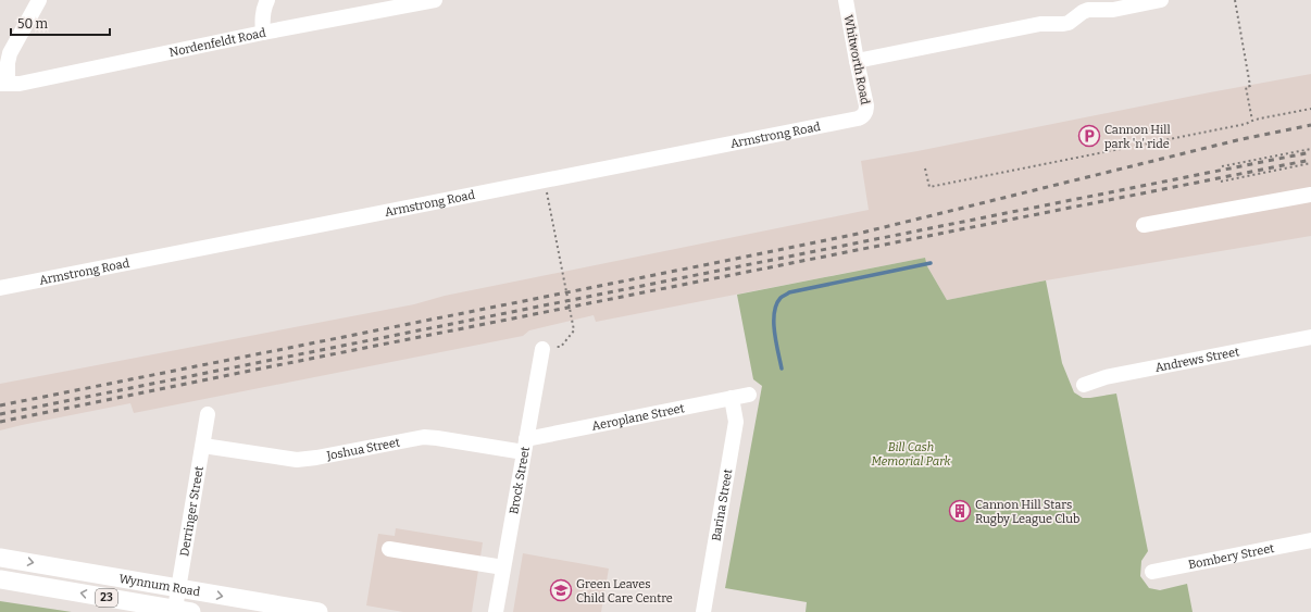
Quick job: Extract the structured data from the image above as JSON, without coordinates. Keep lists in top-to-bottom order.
{
  "streets": {
    "main road": ["Wynnum Road", "23"],
    "street": [
      "Nordenfeldt Road",
      "Whitworth Road",
      "Armstrong Road",
      "Andrews Street",
      "Aeroplane Street",
      "Joshua Street",
      "Brock Street",
      "Barina Street",
      "Derringer Street",
      "Bombery Street"
    ]
  },
  "crossings": [
    ["Whitworth Road", "Armstrong Road"],
    ["Aeroplane Street", "Joshua Street"],
    ["Aeroplane Street", "Brock Street"],
    ["Aeroplane Street", "Barina Street"],
    ["Joshua Street", "Brock Street"],
    ["Joshua Street", "Derringer Street"],
    ["Derringer Street", "Wynnum Road"]
  ],
  "parks": ["Bill Cash Memorial Park"],
  "places": {
    "parking": ["Cannon Hill park 'n' ride"],
    "building": ["Cannon Hill Stars Rugby League Club"],
    "school or university": ["Green Leaves Child Care Centre"]
  },
  "scale_bar": "50 m"
}
